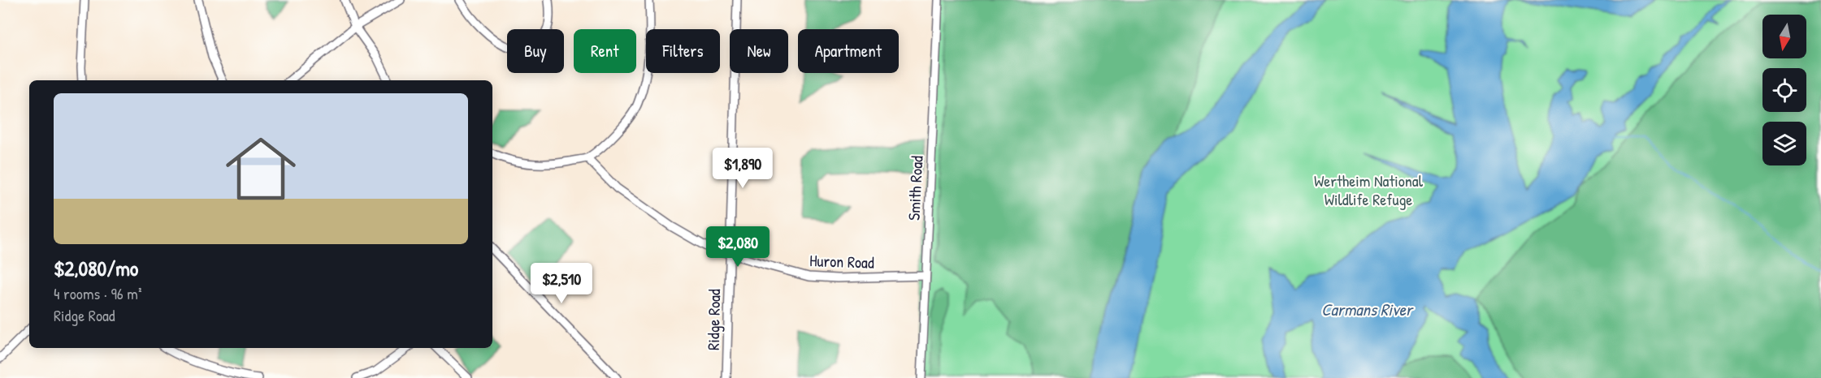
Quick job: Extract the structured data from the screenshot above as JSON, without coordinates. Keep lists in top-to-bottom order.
{
  "streets": {
    "street": ["Smith Road", "Huron Road", "Ridge Road"]
  },
  "crossings": [
    ["Smith Road", "Huron Road"],
    ["Huron Road", "Ridge Road"]
  ],
  "water": ["Carmans River"],
  "parks": ["Wertheim National Wildlife Refuge"],
  "north": "bottom",
  "page": {
    "chip": [
      "Buy",
      "Rent",
      "Filters",
      "New",
      "Apartment"
    ],
    "list": [
      {
        "name": "$2,080/mo",
        "note": "4 rooms · 96 m² · Ridge Road"
      }
    ],
    "price": ["$1,890", "$2,080", "$2,510"]
  }
}
